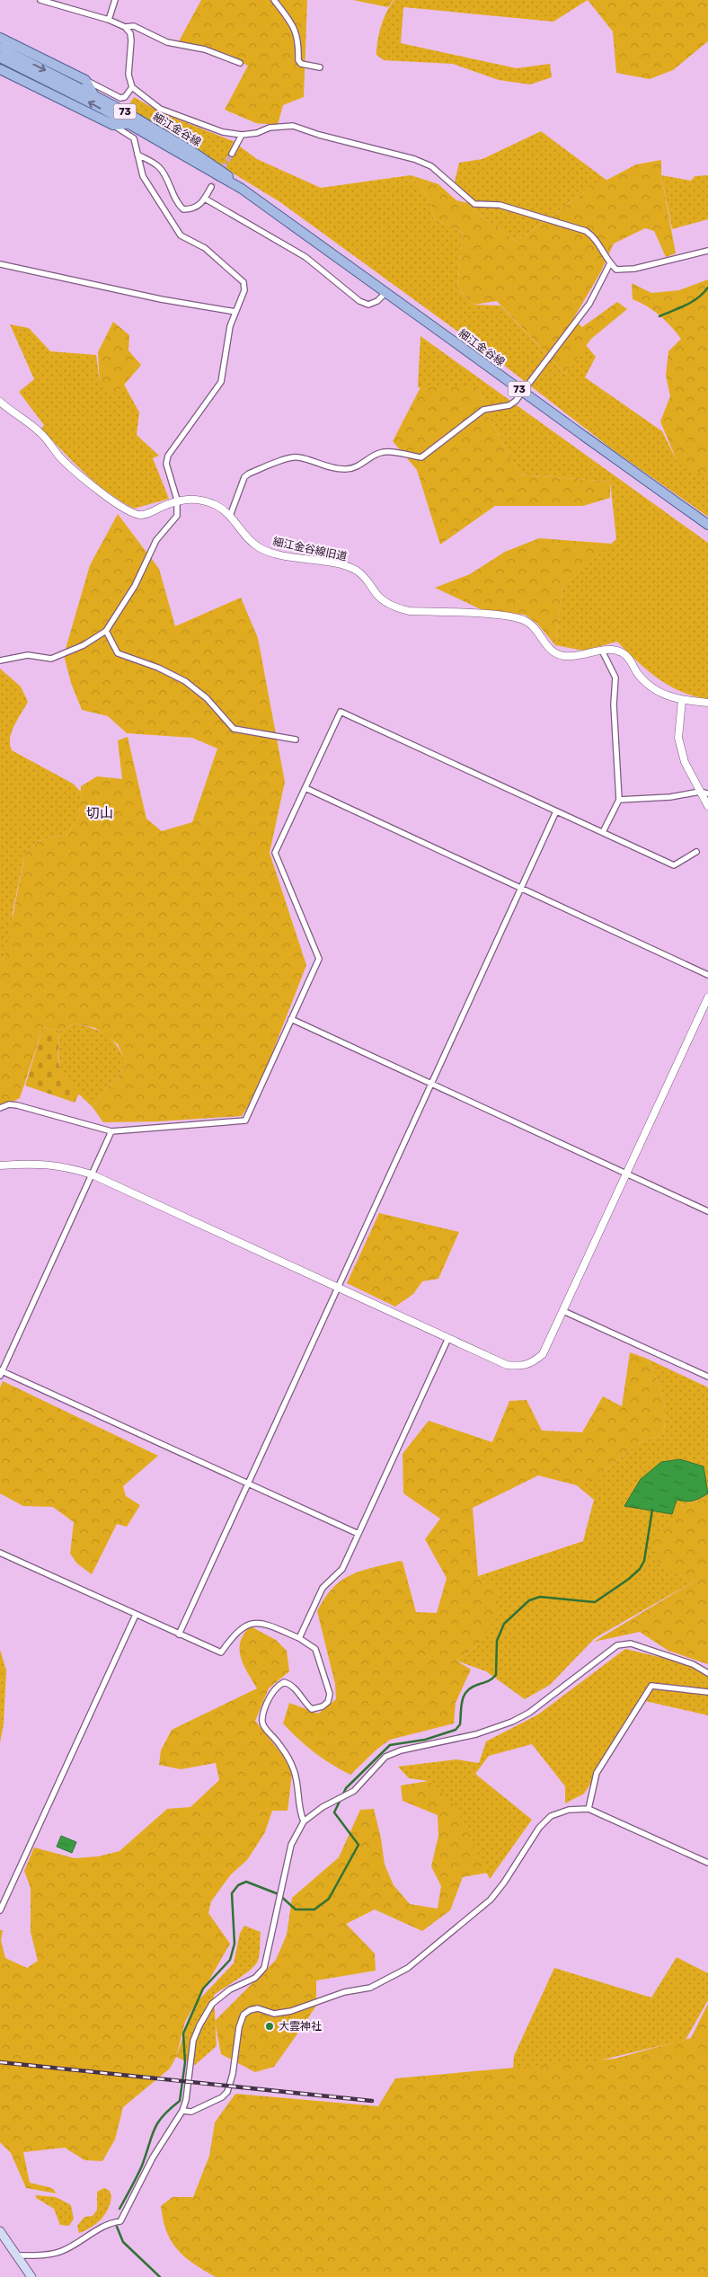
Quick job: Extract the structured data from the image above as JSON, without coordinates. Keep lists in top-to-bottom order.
{
  "streets": {
    "main road": ["73", "細江金谷線"],
    "street": ["細江金谷線旧道"]
  },
  "crossings": [
    ["73", "細江金谷線"]
  ],
  "districts": ["切山"],
  "places": ["大雲神社"]
}
